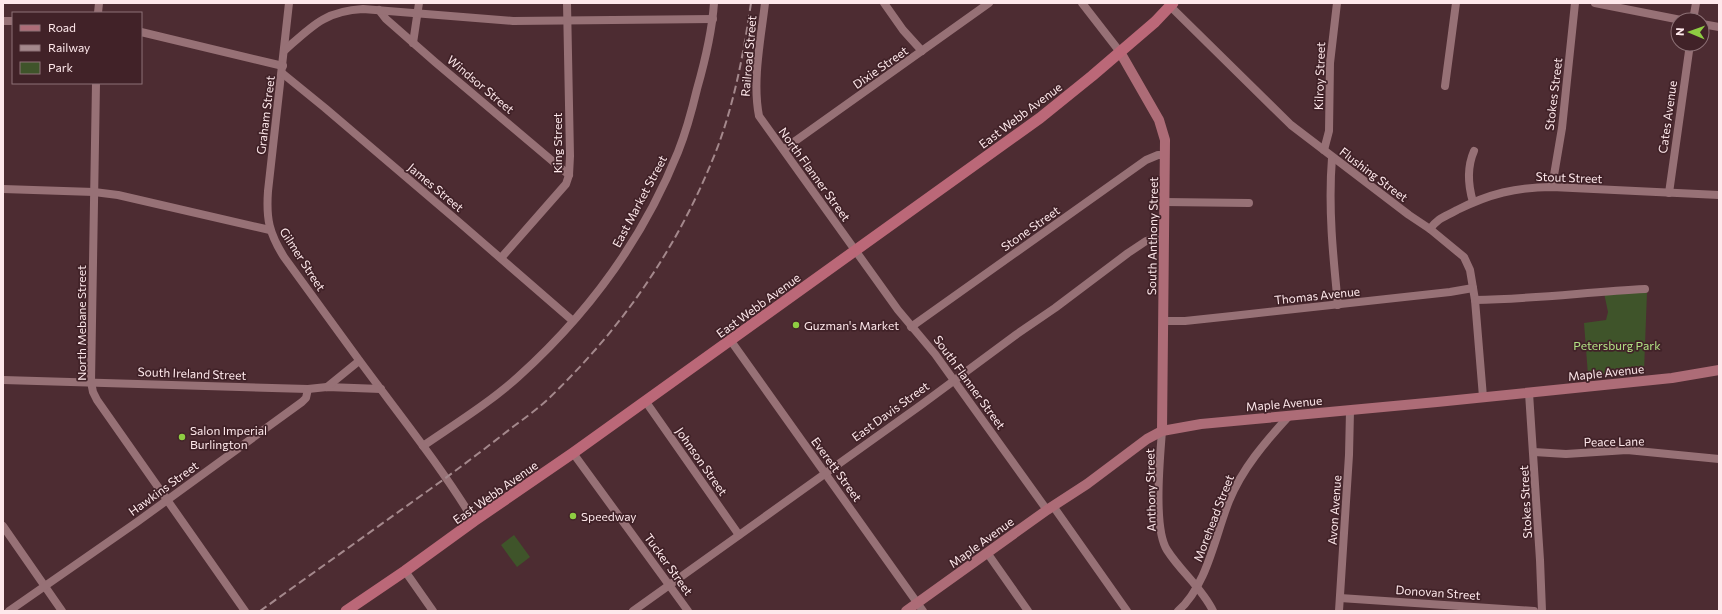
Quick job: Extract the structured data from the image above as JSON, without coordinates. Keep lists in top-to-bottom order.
{
  "streets": {
    "highway": ["East Webb Avenue"],
    "main road": ["South Anthony Street", "Maple Avenue"],
    "street": [
      "Railroad Street",
      "Dixie Street",
      "Kilroy Street",
      "Windsor Street",
      "Stokes Street",
      "Graham Street",
      "Cates Avenue",
      "King Street",
      "North Flanner Street",
      "Flushing Street",
      "Stout Street",
      "James Street",
      "East Market Street",
      "Stone Street",
      "Gilmer Street",
      "Thomas Avenue",
      "North Mebane Street",
      "South Ireland Street",
      "South Flanner Street",
      "East Davis Street",
      "Peace Lane",
      "Johnson Street",
      "Everett Street",
      "Hawkins Street",
      "Anthony Street",
      "Avon Avenue",
      "Morehead Street",
      "Tucker Street",
      "Donovan Street"
    ]
  },
  "crossings": [
    ["Railroad Street", "North Flanner Street"],
    ["Dixie Street", "North Flanner Street"],
    ["Kilroy Street", "Flushing Street"],
    ["Windsor Street", "King Street"],
    ["Stokes Street", "Stout Street"],
    ["Stokes Street", "Maple Avenue"],
    ["Stokes Street", "Peace Lane"],
    ["Graham Street", "James Street"],
    ["Graham Street", "Gilmer Street"],
    ["East Webb Avenue", "North Flanner Street"],
    ["East Webb Avenue", "Flushing Street"],
    ["East Webb Avenue", "South Anthony Street"],
    ["East Webb Avenue", "Gilmer Street"],
    ["East Webb Avenue", "South Flanner Street"],
    ["East Webb Avenue", "Johnson Street"],
    ["East Webb Avenue", "Everett Street"],
    ["East Webb Avenue", "Tucker Street"],
    ["Cates Avenue", "Stout Street"],
    ["King Street", "James Street"],
    ["North Flanner Street", "South Flanner Street"],
    ["Flushing Street", "Stout Street"],
    ["Flushing Street", "Thomas Avenue"],
    ["Flushing Street", "Maple Avenue"],
    ["James Street", "East Market Street"],
    ["East Market Street", "Gilmer Street"],
    ["Stone Street", "South Anthony Street"],
    ["Stone Street", "South Flanner Street"],
    ["South Anthony Street", "Thomas Avenue"],
    ["South Anthony Street", "Maple Avenue"],
    ["South Anthony Street", "East Davis Street"],
    ["South Anthony Street", "Anthony Street"],
    ["Gilmer Street", "North Mebane Street"],
    ["Gilmer Street", "South Ireland Street"],
    ["North Mebane Street", "South Ireland Street"],
    ["North Mebane Street", "Hawkins Street"],
    ["Maple Avenue", "South Flanner Street"],
    ["Maple Avenue", "Everett Street"],
    ["Maple Avenue", "Anthony Street"],
    ["Maple Avenue", "Avon Avenue"],
    ["Maple Avenue", "Morehead Street"],
    ["South Ireland Street", "Hawkins Street"],
    ["South Flanner Street", "East Davis Street"],
    ["East Davis Street", "Johnson Street"],
    ["East Davis Street", "Everett Street"],
    ["East Davis Street", "Tucker Street"],
    ["Anthony Street", "Morehead Street"],
    ["Avon Avenue", "Donovan Street"]
  ],
  "parks": ["Petersburg Park"],
  "places": ["Guzman's Market", "Salon Imperial Burlington", "Speedway"],
  "legend": ["Road", "Railway", "Park"],
  "north": "left"
}
